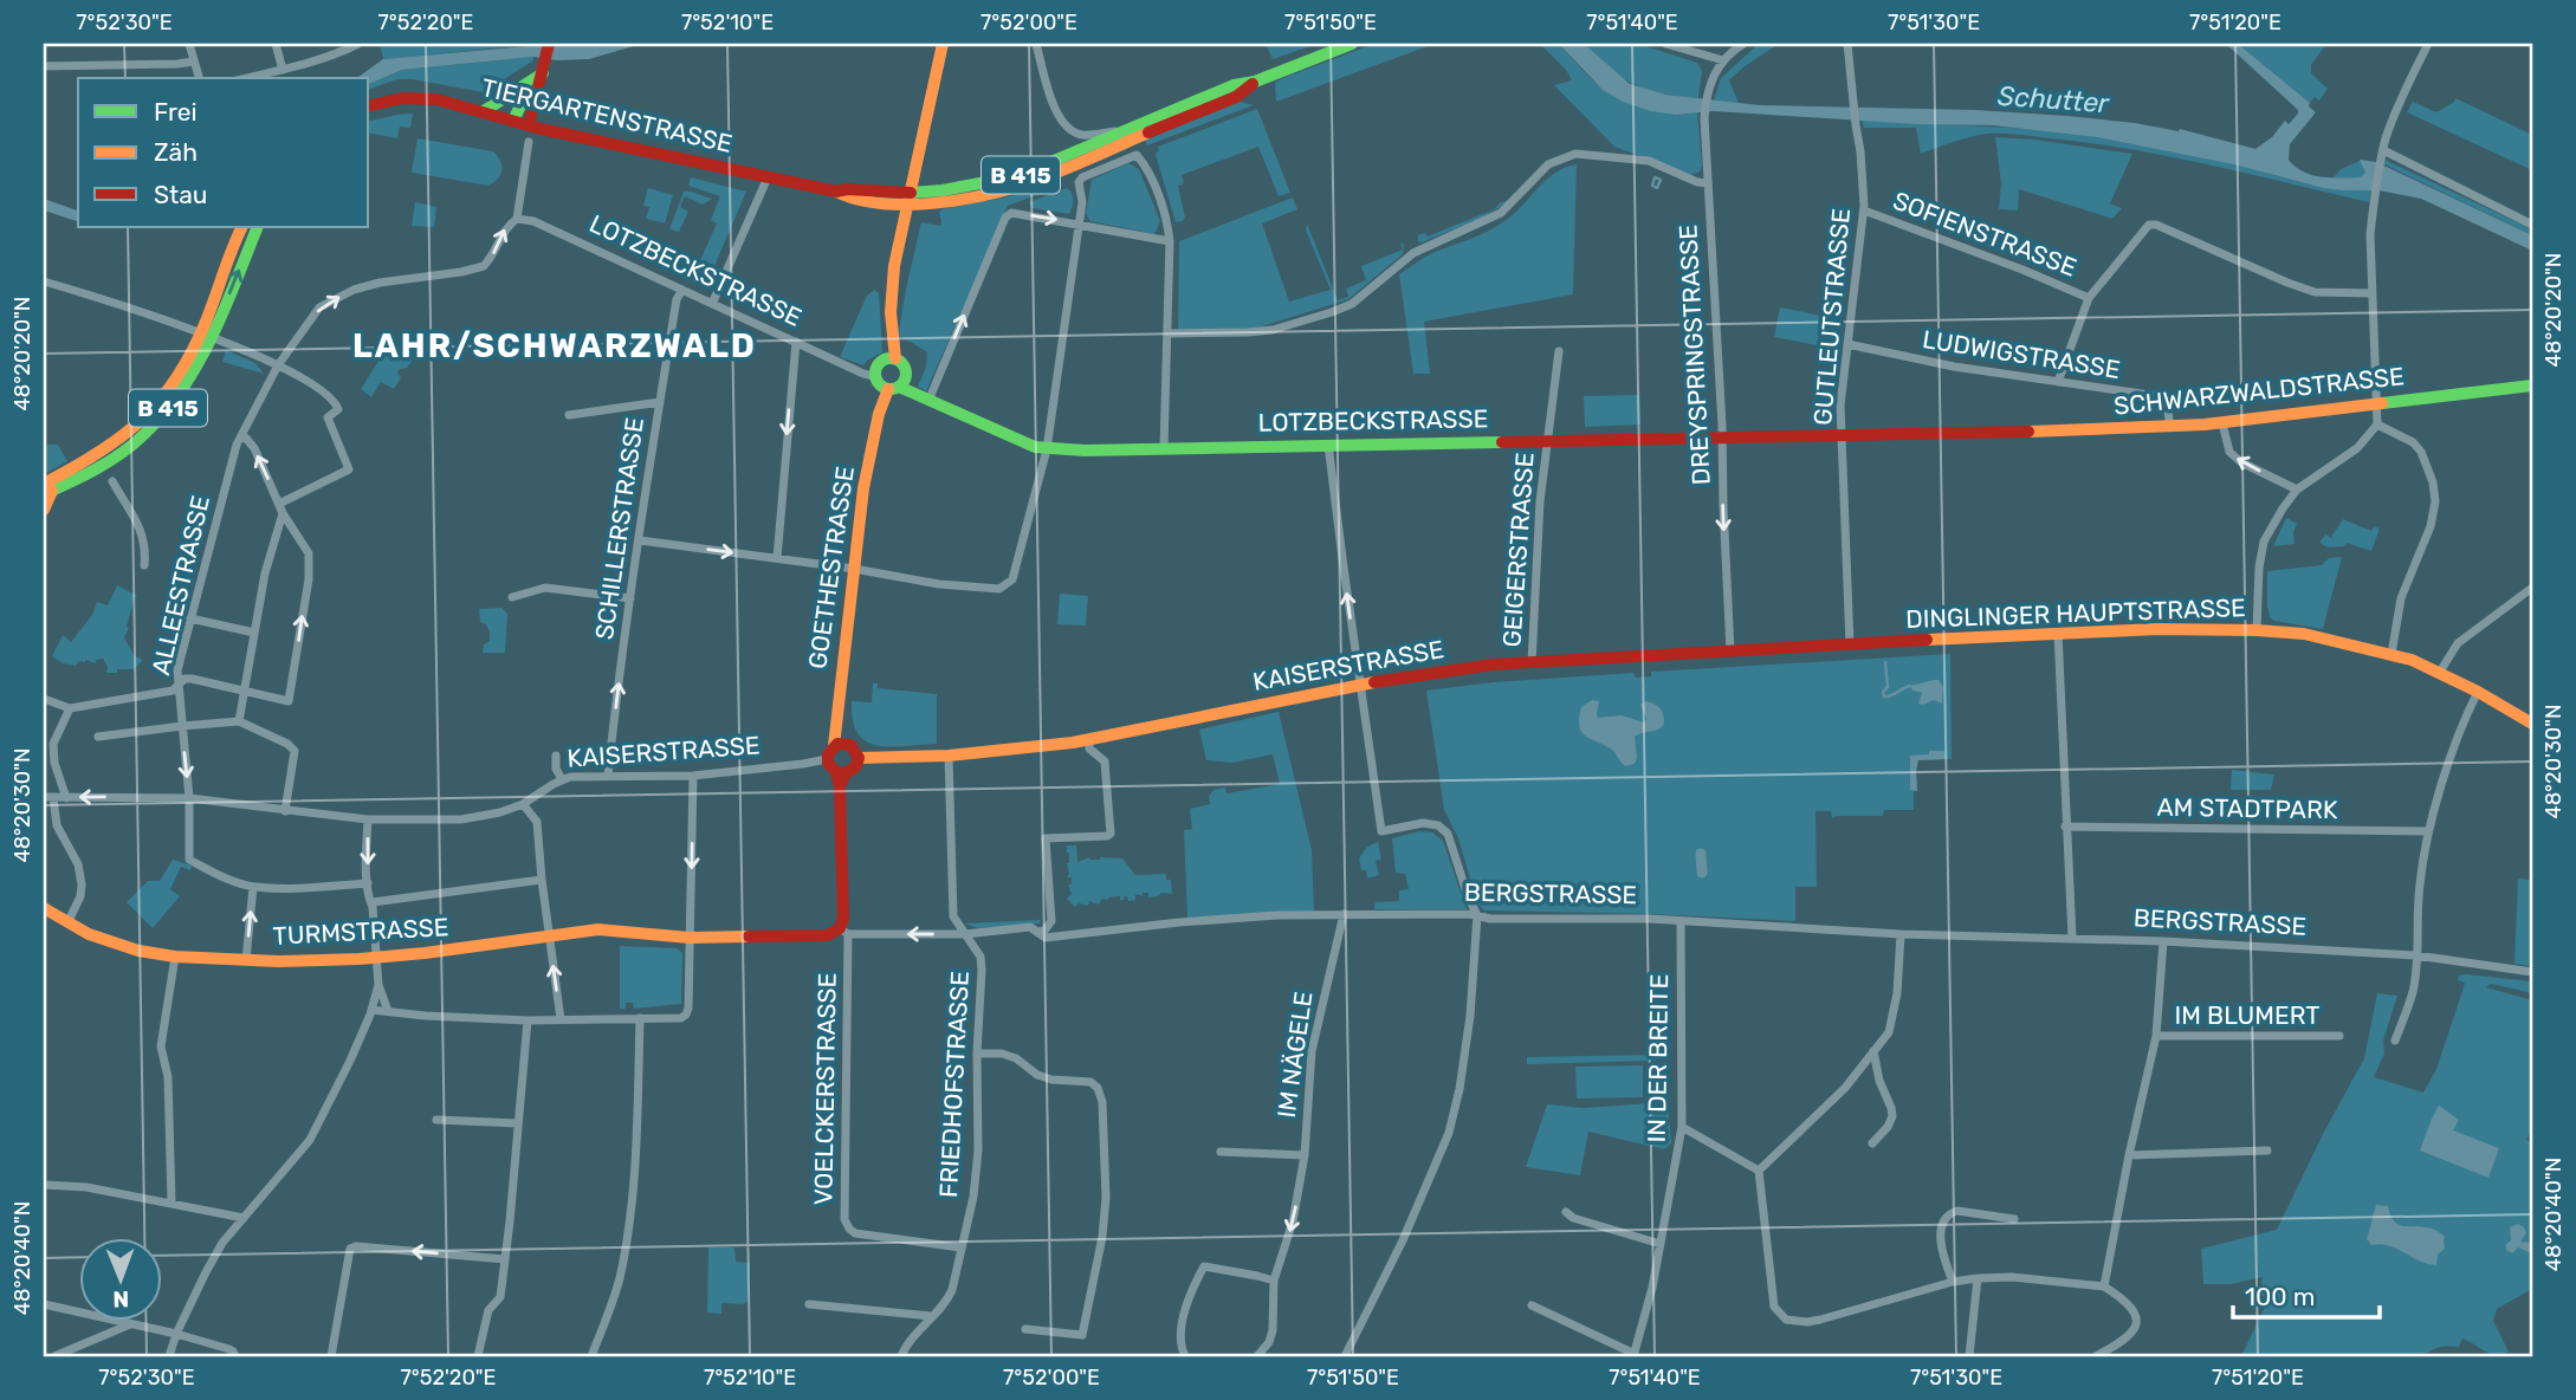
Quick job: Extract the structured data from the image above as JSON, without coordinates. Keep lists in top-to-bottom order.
{
  "streets": {
    "street": [
      "TIERGARTENSTRASSE",
      "B 415",
      "SOFIENSTRASSE",
      "LOTZBECKSTRASSE",
      "GUTLEUTSTRASSE",
      "DREYSPRINGSTRASSE",
      "LUDWIGSTRASSE",
      "SCHWARZWALDSTRASSE",
      "SCHILLERSTRASSE",
      "GEIGERSTRASSE",
      "GOETHESTRASSE",
      "ALLEESTRASSE",
      "DINGLINGER HAUPTSTRASSE",
      "KAISERSTRASSE",
      "AM STADTPARK",
      "BERGSTRASSE",
      "TURMSTRASSE",
      "IM BLUMERT",
      "IM NÄGELE",
      "IN DER BREITE",
      "FRIEDHOFSTRASSE",
      "VOELCKERSTRASSE"
    ]
  },
  "crossings": [
    ["TIERGARTENSTRASSE", "B 415"],
    ["SOFIENSTRASSE", "GUTLEUTSTRASSE"],
    ["SOFIENSTRASSE", "LUDWIGSTRASSE"],
    ["LOTZBECKSTRASSE", "GUTLEUTSTRASSE"],
    ["LOTZBECKSTRASSE", "DREYSPRINGSTRASSE"],
    ["LOTZBECKSTRASSE", "SCHWARZWALDSTRASSE"],
    ["LOTZBECKSTRASSE", "SCHILLERSTRASSE"],
    ["LOTZBECKSTRASSE", "GEIGERSTRASSE"],
    ["LOTZBECKSTRASSE", "GOETHESTRASSE"],
    ["LOTZBECKSTRASSE", "ALLEESTRASSE"],
    ["GUTLEUTSTRASSE", "LUDWIGSTRASSE"],
    ["GUTLEUTSTRASSE", "SCHWARZWALDSTRASSE"],
    ["GUTLEUTSTRASSE", "DINGLINGER HAUPTSTRASSE"],
    ["GUTLEUTSTRASSE", "KAISERSTRASSE"],
    ["DREYSPRINGSTRASSE", "KAISERSTRASSE"],
    ["LUDWIGSTRASSE", "SCHWARZWALDSTRASSE"],
    ["SCHILLERSTRASSE", "KAISERSTRASSE"],
    ["GEIGERSTRASSE", "KAISERSTRASSE"],
    ["GOETHESTRASSE", "KAISERSTRASSE"],
    ["ALLEESTRASSE", "KAISERSTRASSE"],
    ["DINGLINGER HAUPTSTRASSE", "KAISERSTRASSE"],
    ["KAISERSTRASSE", "FRIEDHOFSTRASSE"],
    ["BERGSTRASSE", "TURMSTRASSE"],
    ["BERGSTRASSE", "IM BLUMERT"],
    ["BERGSTRASSE", "IM NÄGELE"],
    ["BERGSTRASSE", "IN DER BREITE"],
    ["BERGSTRASSE", "FRIEDHOFSTRASSE"],
    ["BERGSTRASSE", "VOELCKERSTRASSE"],
    ["FRIEDHOFSTRASSE", "VOELCKERSTRASSE"]
  ],
  "one_way": ["SCHILLERSTRASSE"],
  "districts": ["LAHR/SCHWARZWALD"],
  "water": ["Schutter"],
  "legend": ["Frei", "Zäh", "Stau"],
  "scale_bar": "100 m",
  "north": "bottom",
  "coordinates": [
    "7°52'30\"E",
    "7°52'20\"E",
    "7°52'10\"E",
    "7°52'00\"E",
    "7°51'50\"E",
    "7°51'40\"E",
    "7°51'30\"E",
    "7°51'20\"E",
    "48°20'20\"N",
    "48°20'30\"N",
    "48°20'40\"N"
  ]
}
